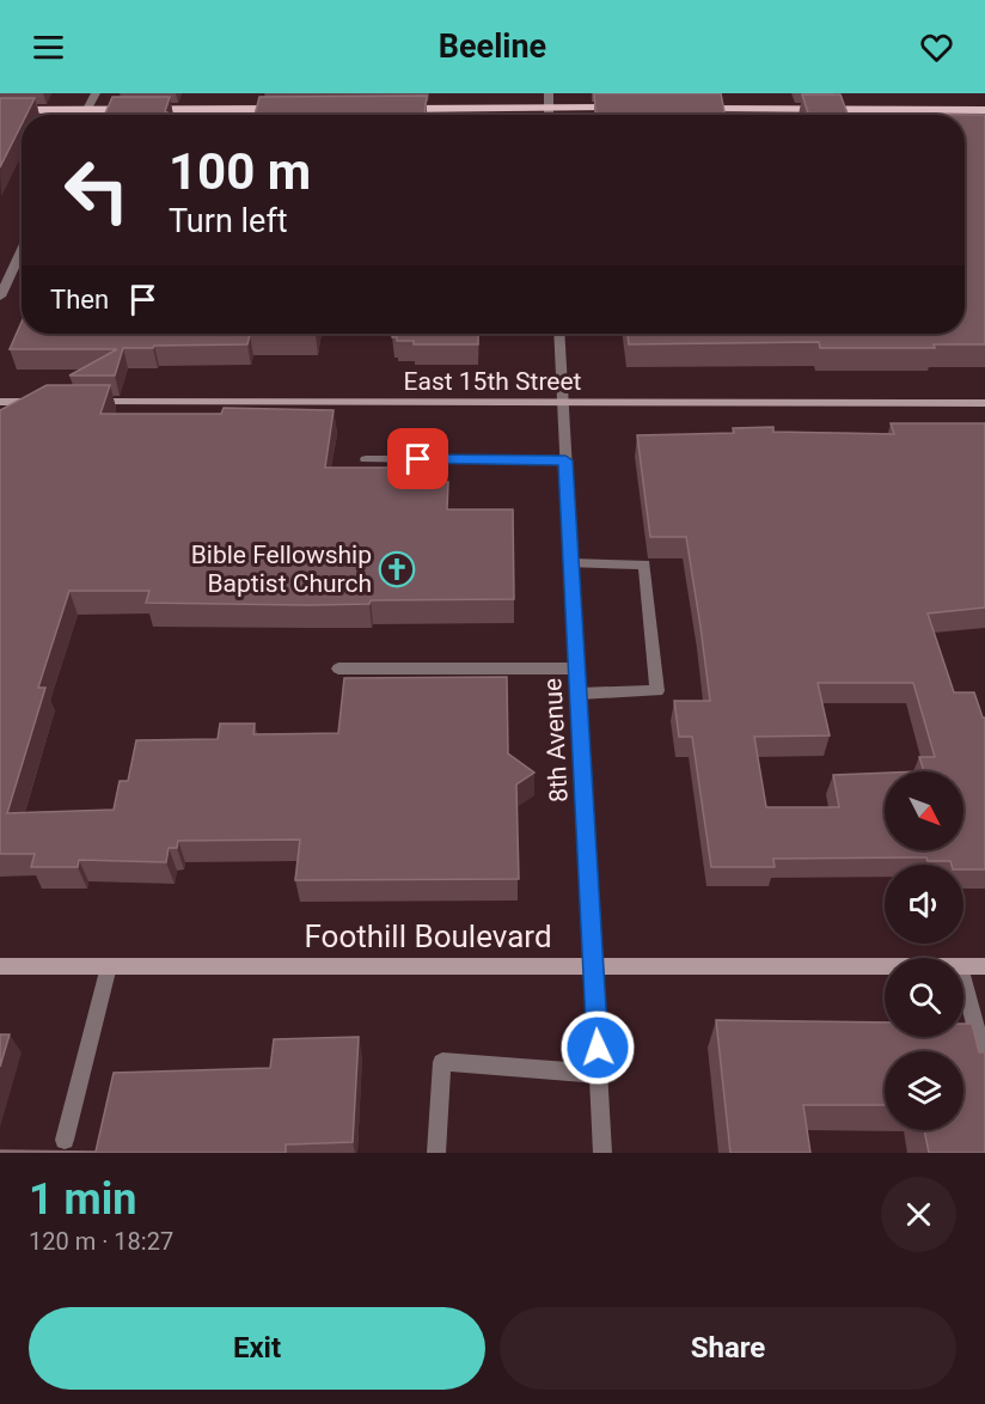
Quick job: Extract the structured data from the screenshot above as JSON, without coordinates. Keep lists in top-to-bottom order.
{
  "streets": {
    "main road": ["East 15th Street", "Foothill Boulevard"],
    "street": ["8th Avenue"]
  },
  "crossings": [
    ["East 15th Street", "8th Avenue"],
    ["8th Avenue", "Foothill Boulevard"]
  ],
  "places": {
    "church": ["Bible Fellowship Baptist Church"]
  },
  "north": "bottom right",
  "page": {
    "header": "Beeline",
    "turn": ["100 m", "Turn left"],
    "then": "Then",
    "heading": ["1 min", "120 m · 18:27"],
    "buttons": ["Exit", "Share"]
  }
}
